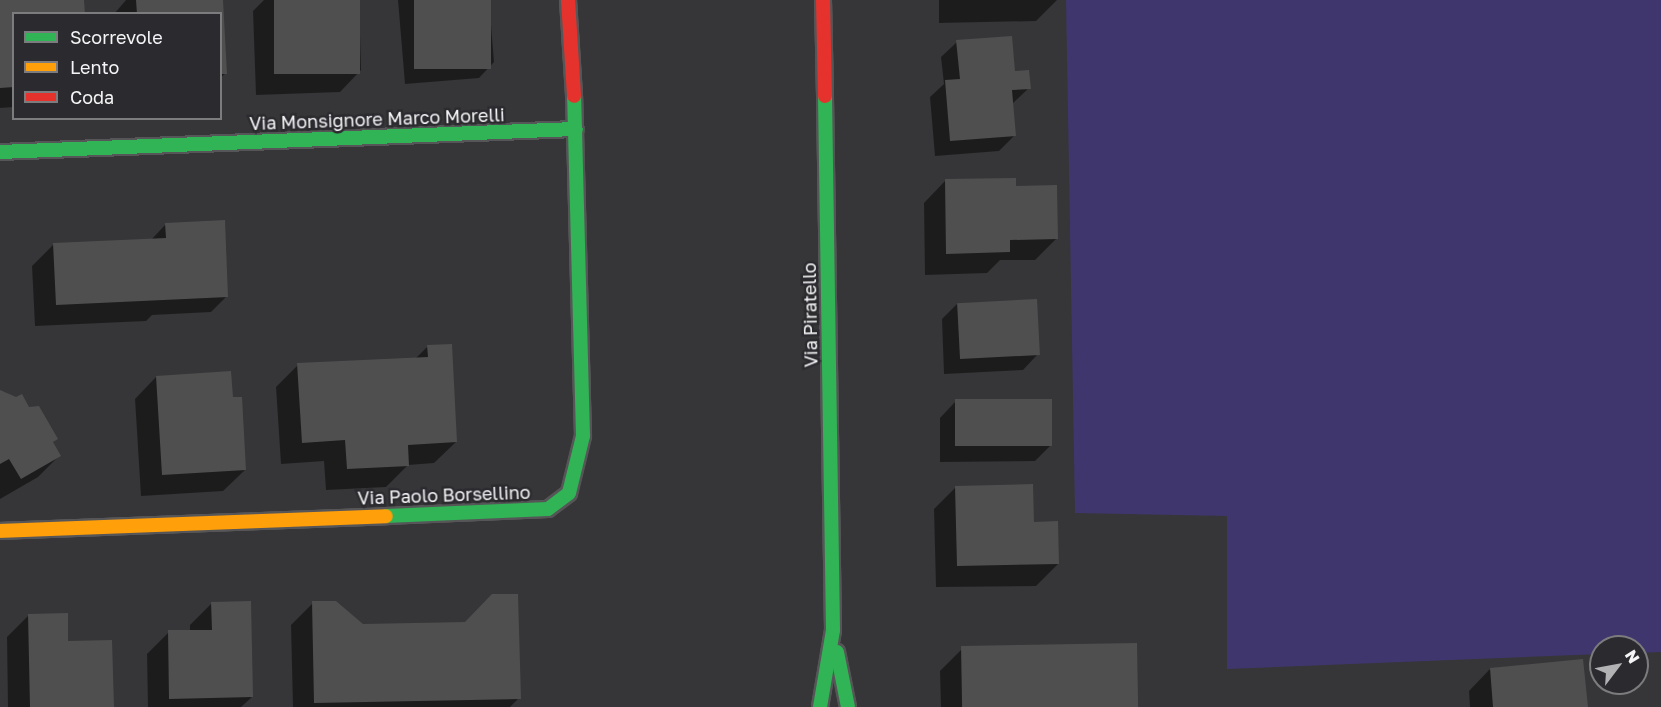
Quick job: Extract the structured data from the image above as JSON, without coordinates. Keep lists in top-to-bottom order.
{
  "streets": {
    "street": ["Via Monsignore Marco Morelli", "Via Piratello", "Via Paolo Borsellino"]
  },
  "crossings": [
    ["Via Monsignore Marco Morelli", "Via Paolo Borsellino"]
  ],
  "legend": ["Scorrevole", "Lento", "Coda"],
  "north": "top right"
}
